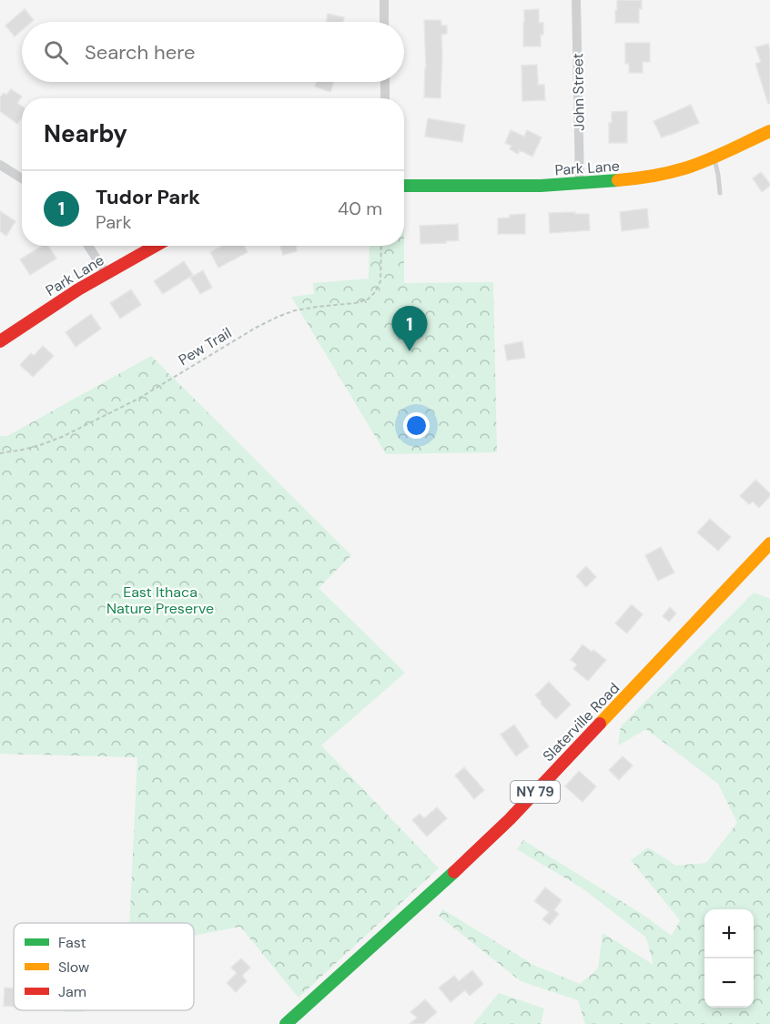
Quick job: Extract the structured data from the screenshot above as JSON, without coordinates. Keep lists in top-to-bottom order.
{
  "streets": {
    "main road": ["Park Lane", "Slaterville Road", "NY 79"],
    "street": ["John Street"],
    "path": ["Pew Trail"]
  },
  "crossings": [
    ["John Street", "Park Lane"]
  ],
  "parks": ["East Ithaca Nature Preserve"],
  "legend": ["Fast", "Slow", "Jam"],
  "page": {
    "search": "Search here",
    "heading": "Nearby",
    "list": [
      {
        "mark": "1",
        "name": "Tudor Park",
        "note": "Park",
        "value": "40 m"
      }
    ],
    "pins": "1",
    "map_buttons": ["+", "−"]
  }
}
